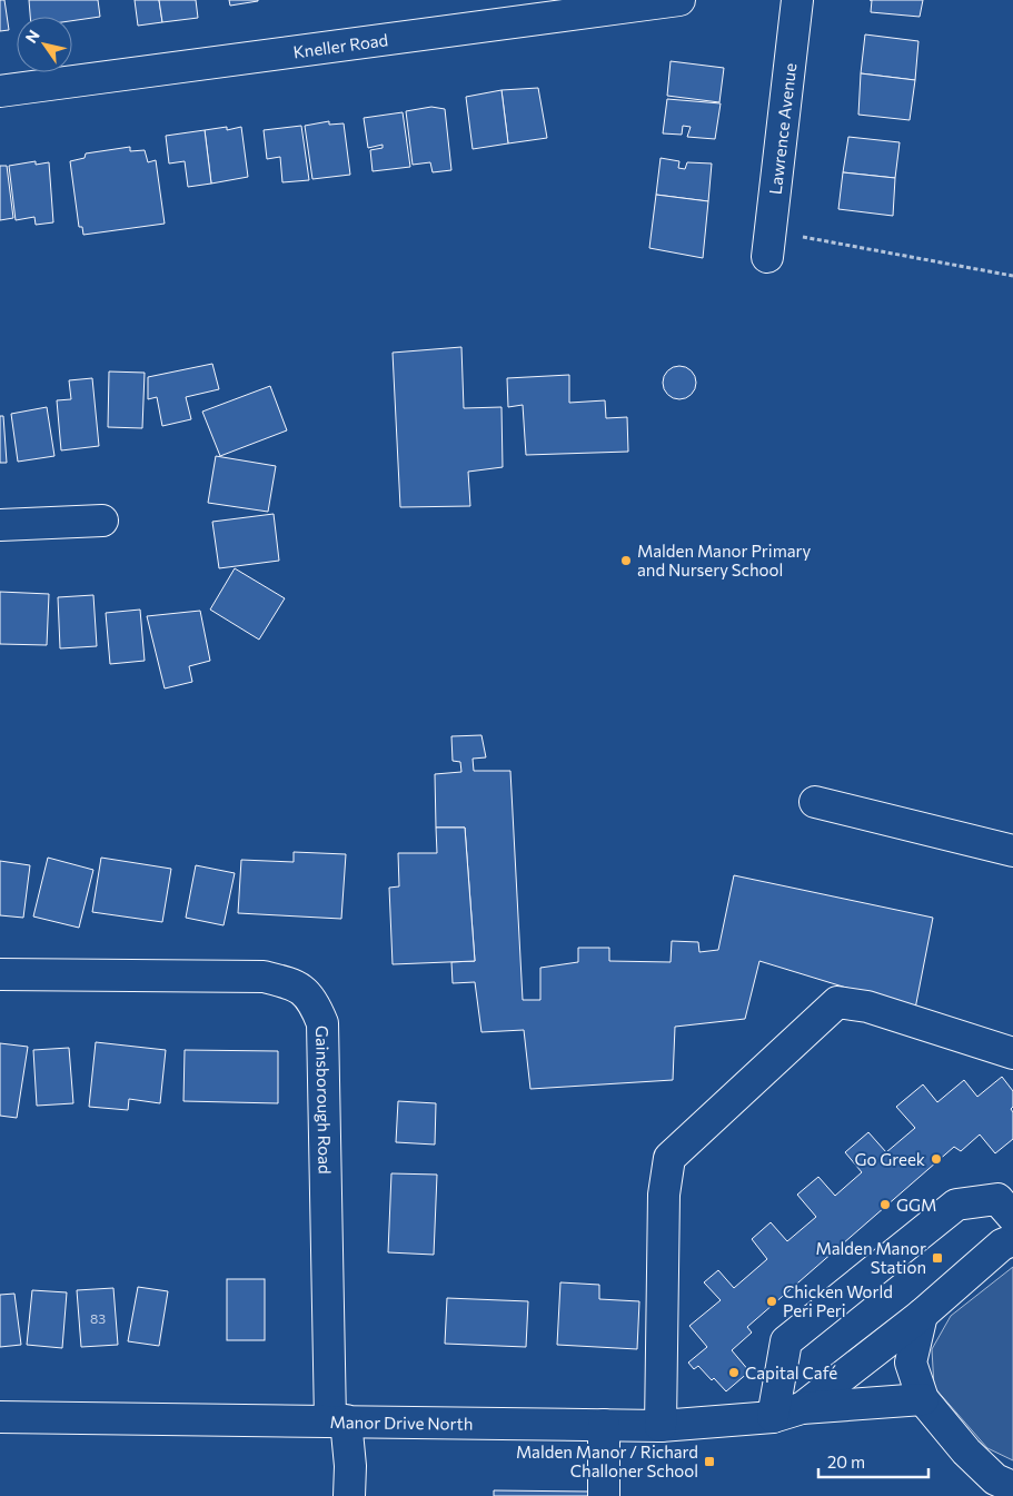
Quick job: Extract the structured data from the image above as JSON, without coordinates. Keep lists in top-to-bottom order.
{
  "streets": {
    "street": [
      "Kneller Road",
      "Lawrence Avenue",
      "Gainsborough Road",
      "Manor Drive North"
    ]
  },
  "crossings": [
    ["Gainsborough Road", "Manor Drive North"]
  ],
  "places": {
    "other": [
      "Malden Manor Primary and Nursery School",
      "Go Greek",
      "GGM",
      "Chicken World Peri Peri",
      "Capital Café"
    ],
    "transit": ["Malden Manor Station", "Malden Manor / Richard Challoner School"]
  },
  "house_numbers": ["83"],
  "scale_bar": "20 m",
  "north": "top left"
}
